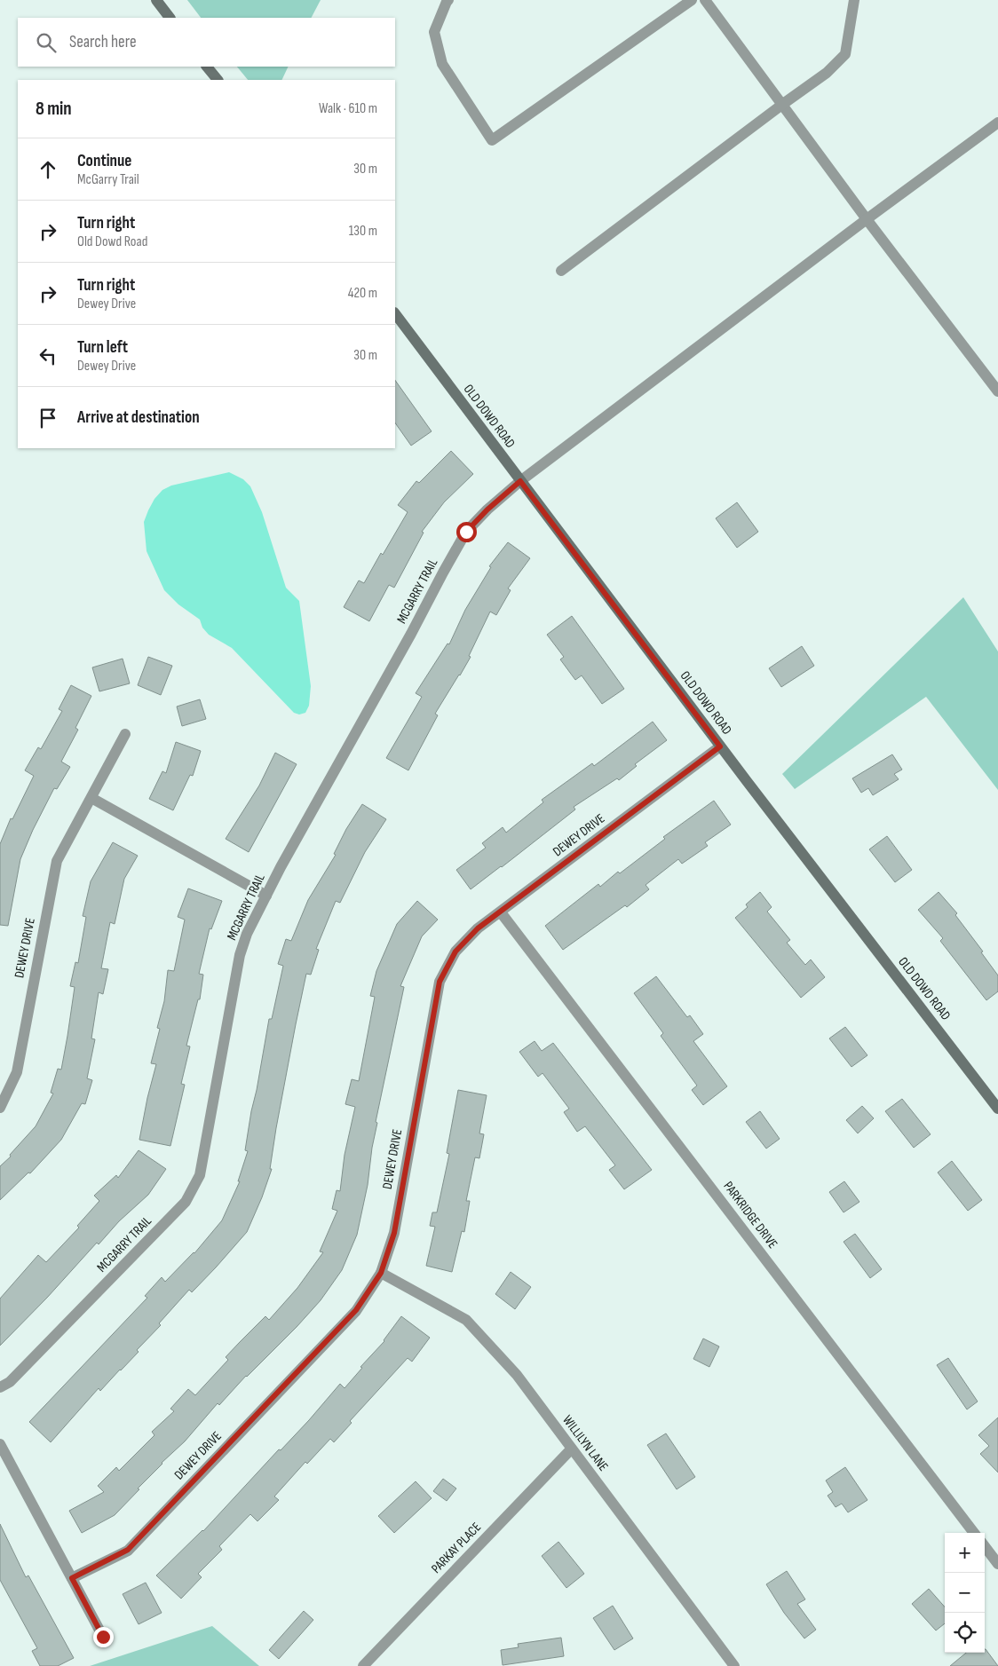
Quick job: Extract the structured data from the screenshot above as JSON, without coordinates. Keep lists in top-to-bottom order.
{
  "streets": {
    "street": [
      "OLD DOWD ROAD",
      "MCGARRY TRAIL",
      "DEWEY DRIVE",
      "PARKRIDGE DRIVE",
      "WILLILYN LANE",
      "PARKAY PLACE"
    ]
  },
  "crossings": [
    ["OLD DOWD ROAD", "MCGARRY TRAIL"],
    ["OLD DOWD ROAD", "DEWEY DRIVE"],
    ["DEWEY DRIVE", "PARKRIDGE DRIVE"],
    ["DEWEY DRIVE", "WILLILYN LANE"],
    ["WILLILYN LANE", "PARKAY PLACE"]
  ],
  "page": {
    "search": "Search here",
    "heading": ["8 min", "Walk · 610 m"],
    "list": [
      ["Continue", "McGarry Trail", "30 m"],
      ["Turn right", "Old Dowd Road", "130 m"],
      ["Turn right", "Dewey Drive", "420 m"],
      ["Turn left", "Dewey Drive", "30 m"],
      "Arrive at destination"
    ],
    "map_buttons": ["+", "−"]
  }
}
